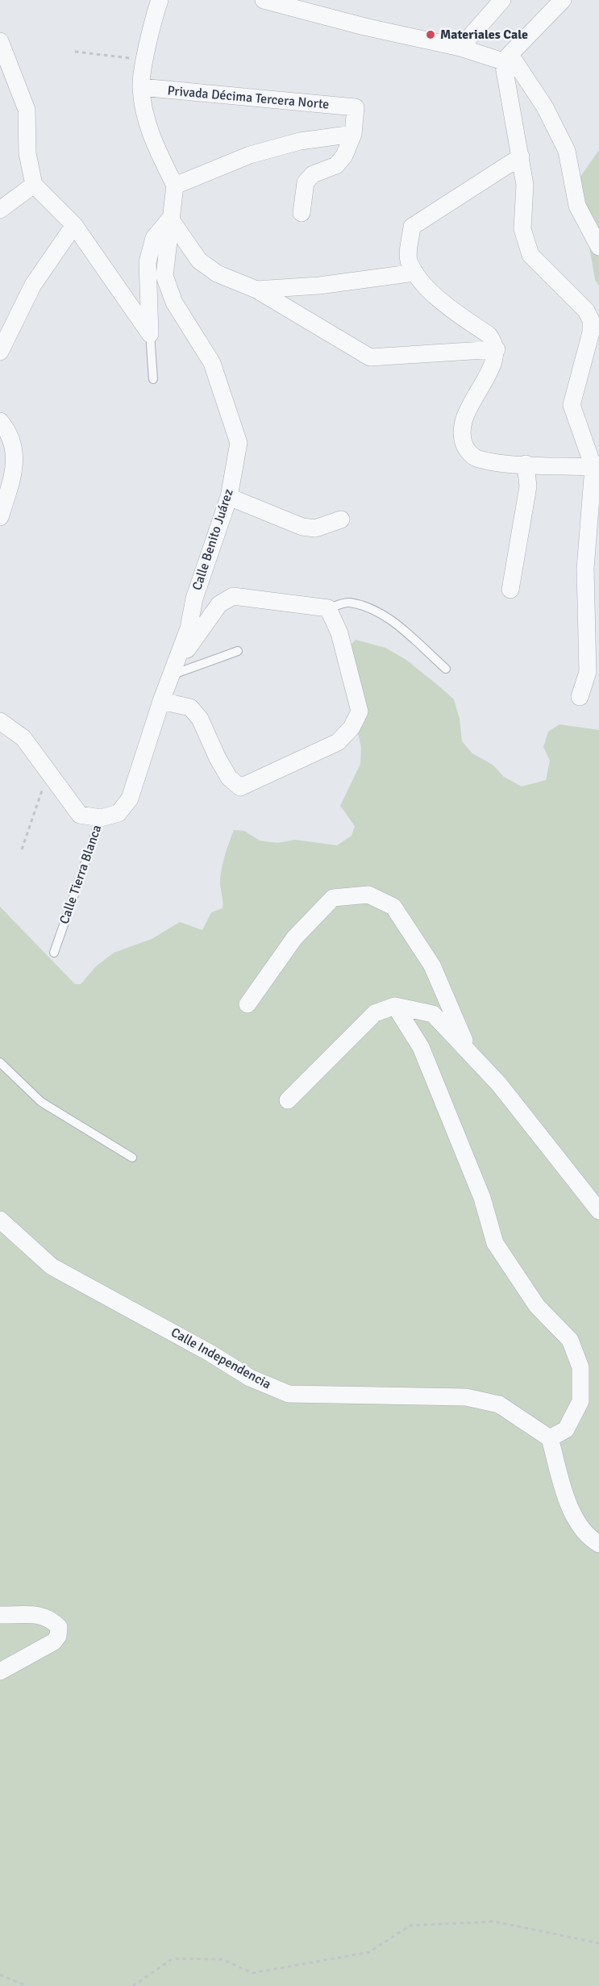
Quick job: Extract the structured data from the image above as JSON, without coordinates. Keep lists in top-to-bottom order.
{
  "streets": {
    "street": [
      "Privada Décima Tercera Norte",
      "Calle Benito Juárez",
      "Calle Tierra Blanca",
      "Calle Independencia"
    ]
  },
  "crossings": [
    ["Calle Benito Juárez", "Calle Tierra Blanca"]
  ],
  "places": ["Materiales Cale"]
}
